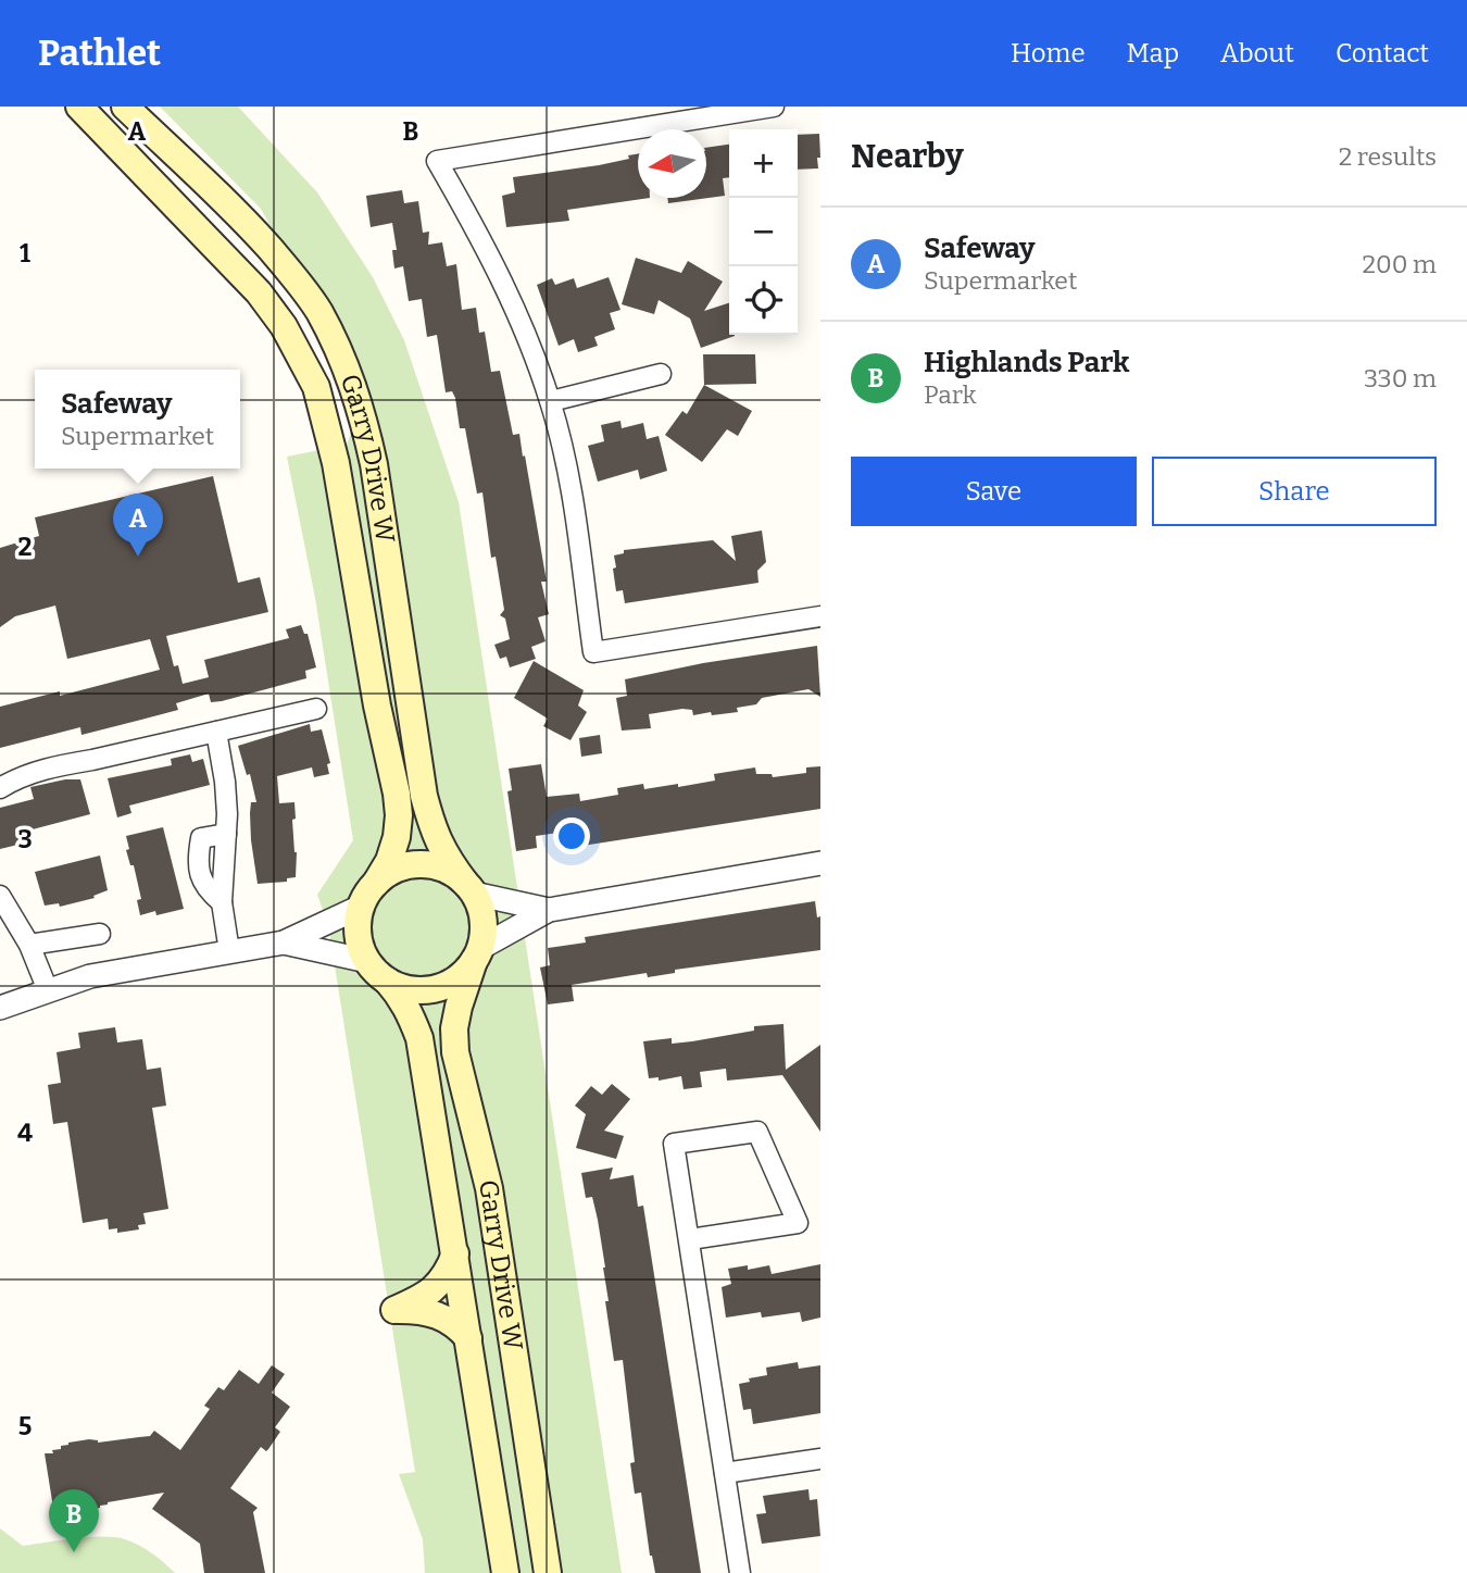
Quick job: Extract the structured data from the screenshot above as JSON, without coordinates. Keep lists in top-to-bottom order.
{
  "streets": {
    "main road": ["Garry Drive W"]
  },
  "north": "left",
  "page": {
    "header": "Pathlet",
    "nav": [
      "Home",
      "Map",
      "About",
      "Contact"
    ],
    "heading": ["Nearby", "2 results"],
    "map_buttons": ["+", "−"],
    "list": [
      {
        "mark": "A",
        "name": "Safeway",
        "note": "Supermarket",
        "value": "200 m"
      },
      {
        "mark": "B",
        "name": "Highlands Park",
        "note": "Park",
        "value": "330 m"
      }
    ],
    "popup": ["Safeway", "Supermarket"],
    "buttons": ["Save", "Share"],
    "pins": ["A", "B"]
  },
  "grid": {
    "columns": ["A", "B"],
    "rows": [
      "1",
      "2",
      "3",
      "4",
      "5"
    ]
  }
}
